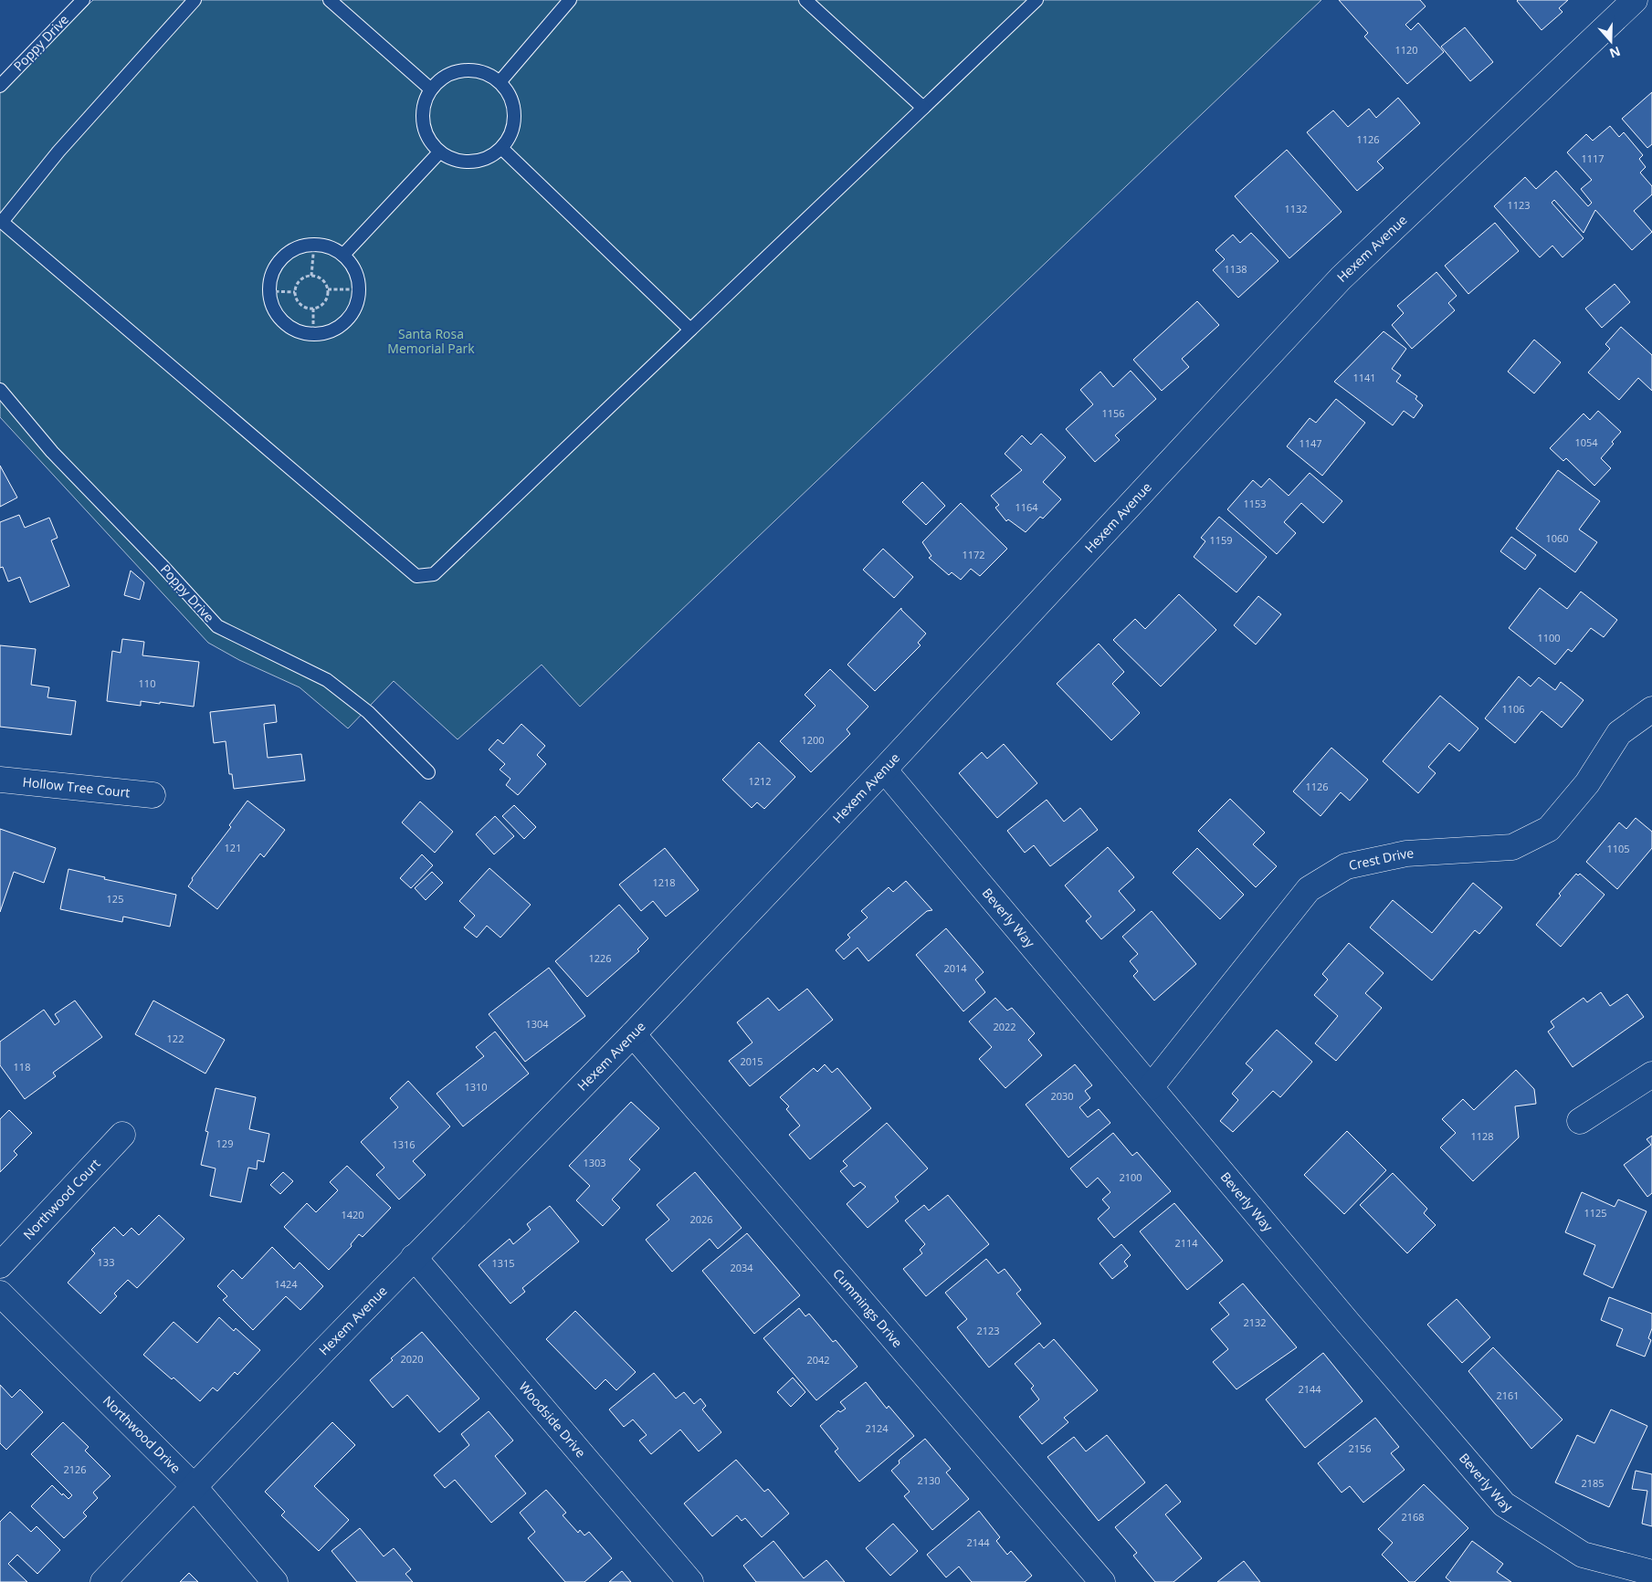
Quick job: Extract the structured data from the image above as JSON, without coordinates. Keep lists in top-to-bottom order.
{
  "streets": {
    "street": [
      "Hexem Avenue",
      "Hollow Tree Court",
      "Crest Drive",
      "Beverly Way",
      "Northwood Court",
      "Cummings Drive",
      "Woodside Drive",
      "Northwood Drive"
    ],
    "lane": ["Poppy Drive"]
  },
  "crossings": [
    ["Hexem Avenue", "Beverly Way"],
    ["Hexem Avenue", "Cummings Drive"],
    ["Hexem Avenue", "Woodside Drive"],
    ["Hexem Avenue", "Northwood Drive"],
    ["Crest Drive", "Beverly Way"]
  ],
  "parks": ["Santa Rosa Memorial Park"],
  "house_numbers": [
    "1120",
    "1126",
    "1117",
    "1123",
    "1132",
    "1138",
    "1141",
    "1156",
    "1054",
    "1147",
    "1153",
    "1164",
    "1060",
    "1159",
    "1172",
    "1100",
    "110",
    "1106",
    "1200",
    "1212",
    "1126",
    "121",
    "1105",
    "1218",
    "125",
    "1226",
    "2014",
    "1304",
    "2022",
    "122",
    "2015",
    "118",
    "1310",
    "2030",
    "1128",
    "129",
    "1316",
    "1303",
    "2100",
    "1125",
    "1420",
    "2026",
    "2114",
    "133",
    "1315",
    "2034",
    "1424",
    "2132",
    "2123",
    "2020",
    "2042",
    "2144",
    "2161",
    "2124",
    "2156",
    "2126",
    "2130",
    "2185",
    "2168",
    "2144"
  ],
  "north": "bottom"
}
